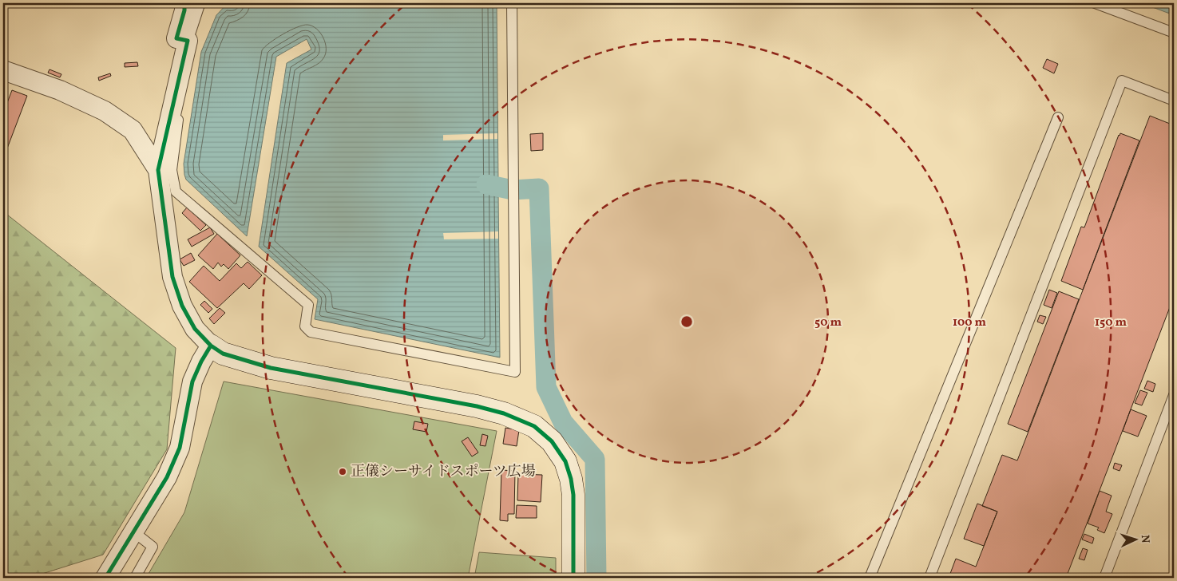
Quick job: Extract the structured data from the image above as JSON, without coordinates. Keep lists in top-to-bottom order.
{
  "places": ["正儀シーサイドスポーツ広場"],
  "north": "right",
  "rings": ["50 m", "100 m", "150 m"]
}
